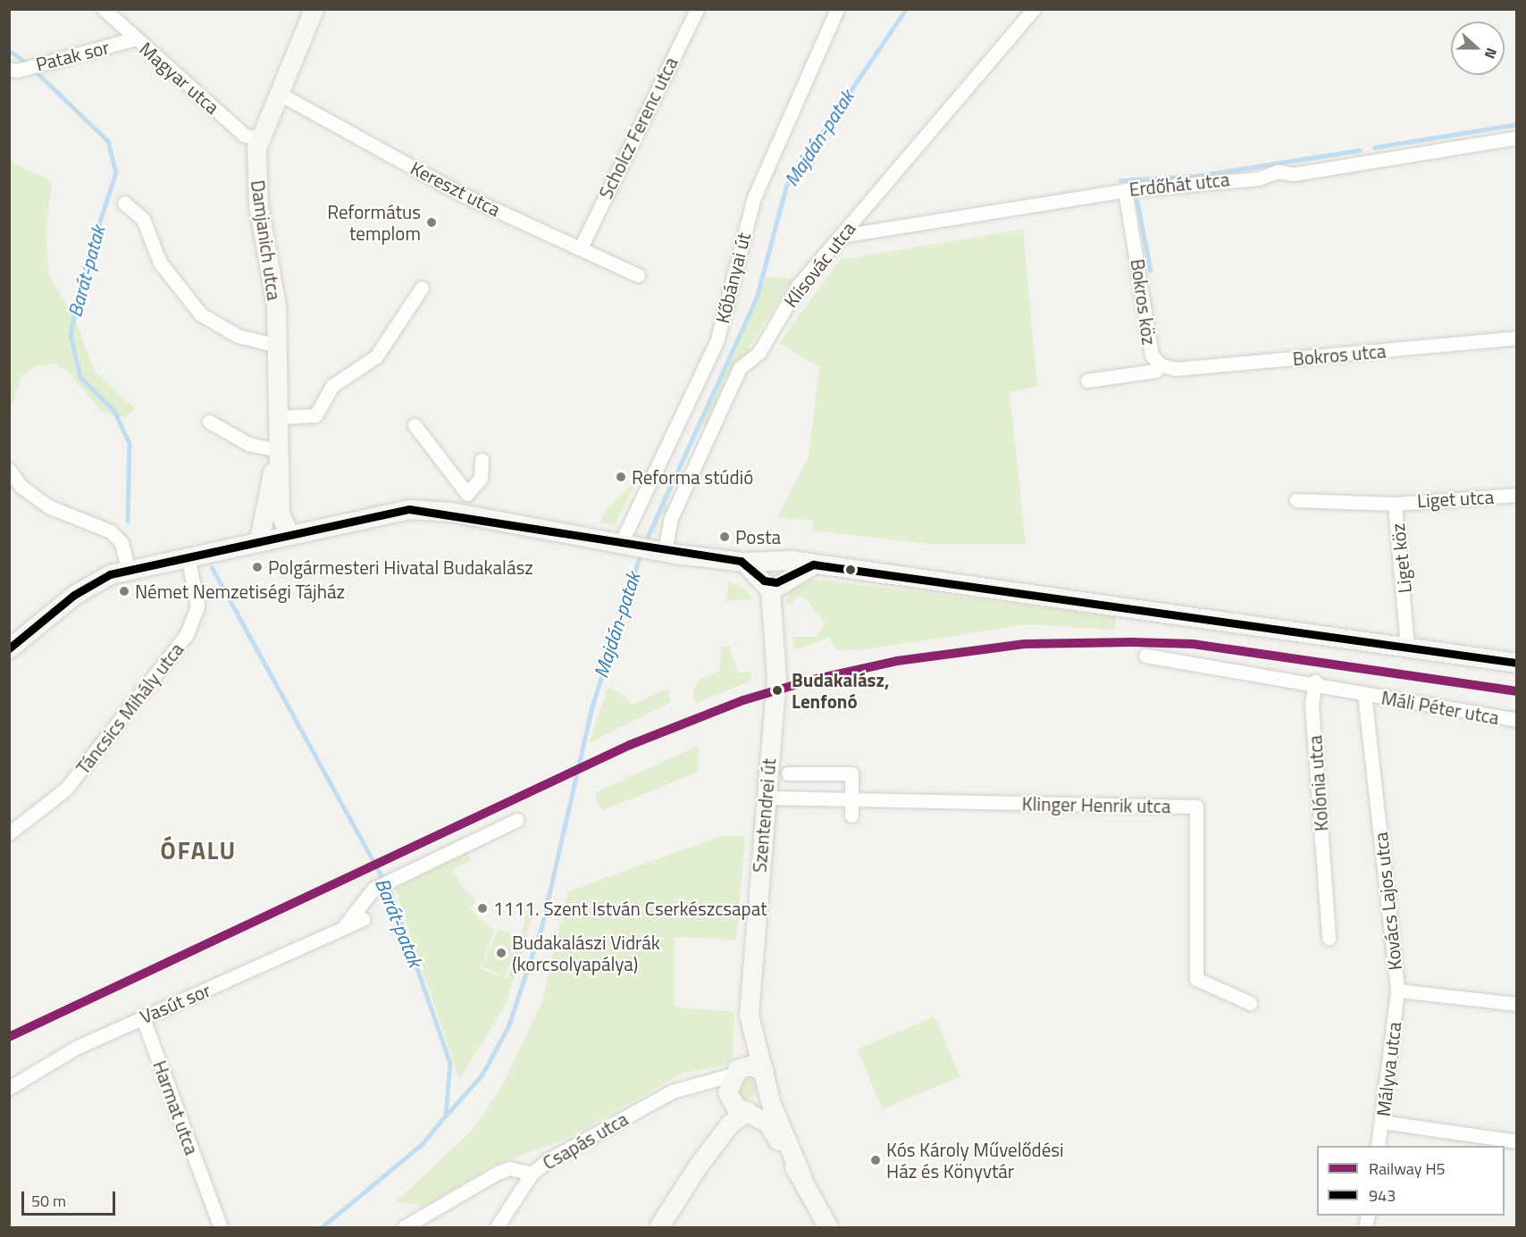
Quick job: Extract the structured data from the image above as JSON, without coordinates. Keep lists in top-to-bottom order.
{
  "streets": {
    "main road": ["Damjanich utca", "Szentendrei út"],
    "street": [
      "Patak sor",
      "Magyar utca",
      "Scholcz Ferenc utca",
      "Erdőhát utca",
      "Kereszt utca",
      "Klisovác utca",
      "Kőbányai út",
      "Bokros köz",
      "Bokros utca",
      "Liget utca",
      "Liget köz",
      "Máli Péter utca",
      "Táncsics Mihály utca",
      "Kolónia utca",
      "Klinger Henrik utca",
      "Kovács Lajos utca",
      "Vasút sor",
      "Mályva utca",
      "Harmat utca",
      "Csapás utca"
    ]
  },
  "crossings": [
    ["Patak sor", "Magyar utca"],
    ["Magyar utca", "Damjanich utca"],
    ["Scholcz Ferenc utca", "Kereszt utca"],
    ["Erdőhát utca", "Klisovác utca"],
    ["Erdőhát utca", "Bokros köz"],
    ["Kereszt utca", "Damjanich utca"],
    ["Bokros köz", "Bokros utca"],
    ["Liget utca", "Liget köz"],
    ["Máli Péter utca", "Kovács Lajos utca"],
    ["Klinger Henrik utca", "Szentendrei út"],
    ["Kovács Lajos utca", "Mályva utca"],
    ["Vasút sor", "Harmat utca"]
  ],
  "districts": ["ÓFALU"],
  "water": ["Majdán-patak", "Barát-patak"],
  "places": [
    "Református templom",
    "Reforma stúdió",
    "Posta",
    "Polgármesteri Hivatal Budakalász",
    "Német Nemzetiségi Tájház",
    "Budakalász, Lenfonó",
    "1111. Szent István Cserkészcsapat",
    "Budakalászi Vidrák (korcsolyapálya)",
    "Kós Károly Művelődési Ház és Könyvtár"
  ],
  "lines": ["transit line 943", "rail line H5"],
  "legend": ["Railway H5", "943"],
  "scale_bar": "50 m",
  "north": "right"
}
